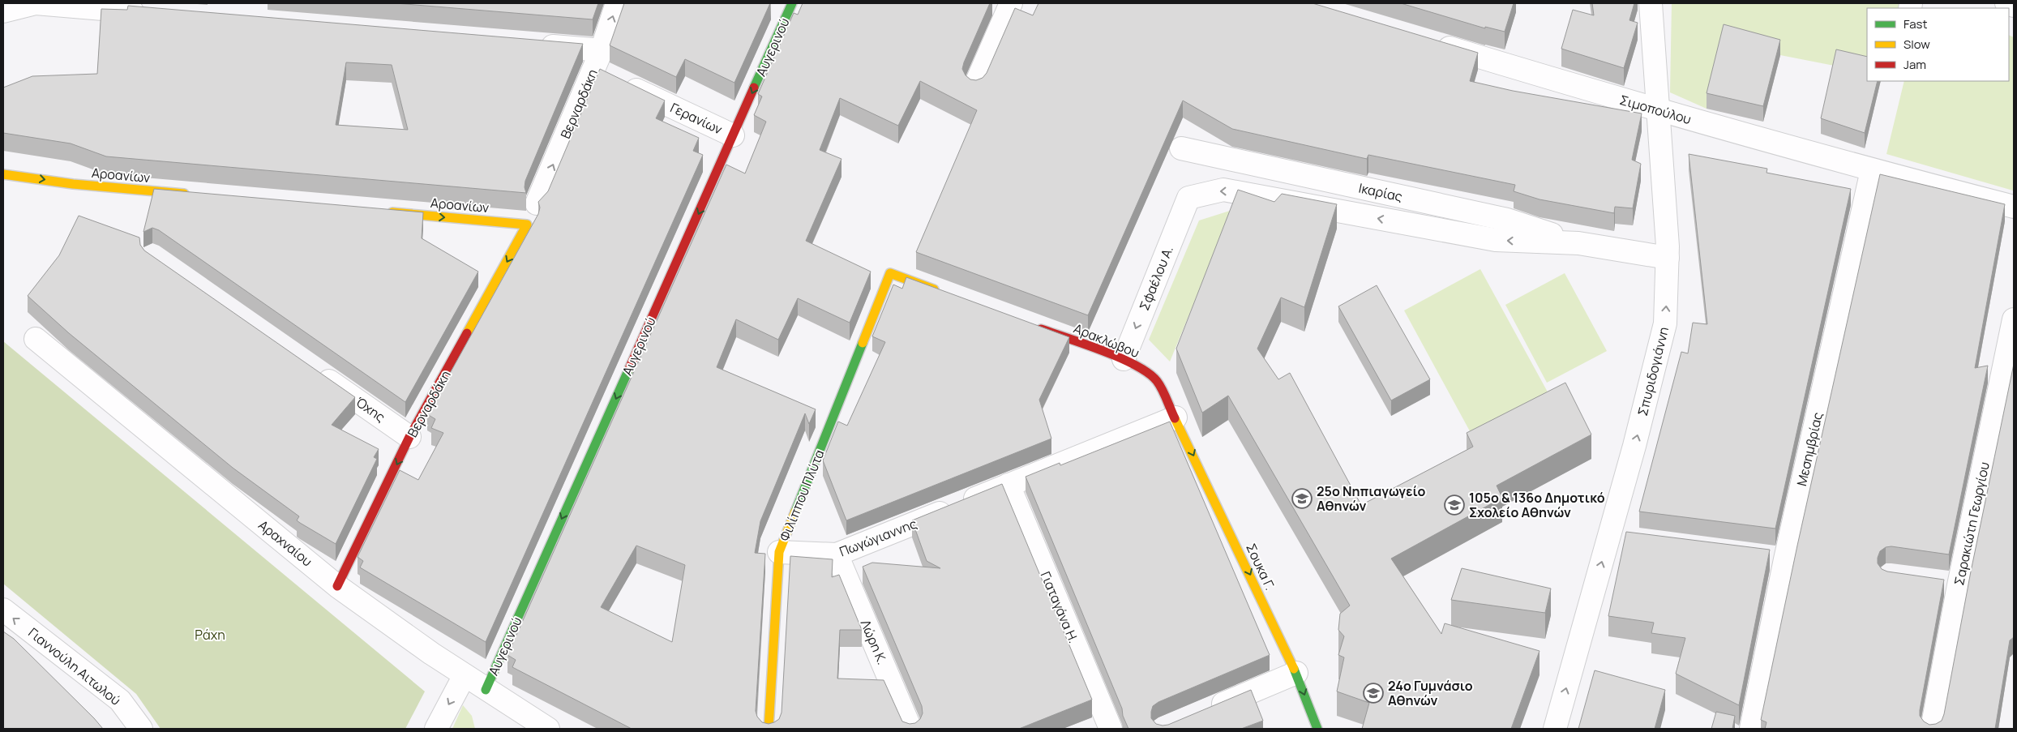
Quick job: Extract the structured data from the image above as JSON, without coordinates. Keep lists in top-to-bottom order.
{
  "streets": {
    "street": [
      "Αυγερινού",
      "Βερναρδάκη",
      "Σιμοπούλου",
      "Γερανίων",
      "Αροανίων",
      "Ικαρίας",
      "Σφαέλου Α.",
      "Αρακλώβου",
      "Σπυριδογιάννη",
      "Όχης",
      "Μεσημβρίας",
      "Φιλίππου Πλύτα",
      "Σαρακιώτη Γεωργίου",
      "Πωγώγιαννης",
      "Αραχναίου",
      "Σουκα Γ.",
      "Γιαταγάνα Η.",
      "Λώρη Κ.",
      "Γιαννούλη Αιτωλού"
    ]
  },
  "crossings": [
    ["Αυγερινού", "Γερανίων"],
    ["Αυγερινού", "Αραχναίου"],
    ["Βερναρδάκη", "Γερανίων"],
    ["Βερναρδάκη", "Αροανίων"],
    ["Βερναρδάκη", "Όχης"],
    ["Βερναρδάκη", "Αραχναίου"],
    ["Σιμοπούλου", "Σπυριδογιάννη"],
    ["Σιμοπούλου", "Μεσημβρίας"],
    ["Ικαρίας", "Σφαέλου Α."],
    ["Ικαρίας", "Σπυριδογιάννη"],
    ["Σφαέλου Α.", "Αρακλώβου"],
    ["Αρακλώβου", "Πωγώγιαννης"],
    ["Αρακλώβου", "Σουκα Γ."],
    ["Φιλίππου Πλύτα", "Πωγώγιαννης"],
    ["Πωγώγιαννης", "Σουκα Γ."],
    ["Πωγώγιαννης", "Γιαταγάνα Η."],
    ["Πωγώγιαννης", "Λώρη Κ."]
  ],
  "one_way": [
    "Αυγερινού",
    "Αροανίων",
    "Σφαέλου Α.",
    "Σπυριδογιάννη",
    "Σουκα Γ.",
    "Γιαννούλη Αιτωλού"
  ],
  "parks": ["Ράχη"],
  "places": {
    "school or university": ["25ο Νηπιαγωγείο Αθηνών", "105ο & 136ο Δημοτικό Σχολείο Αθηνών", "24ο Γυμνάσιο Αθηνών"]
  },
  "legend": ["Fast", "Slow", "Jam"]
}
